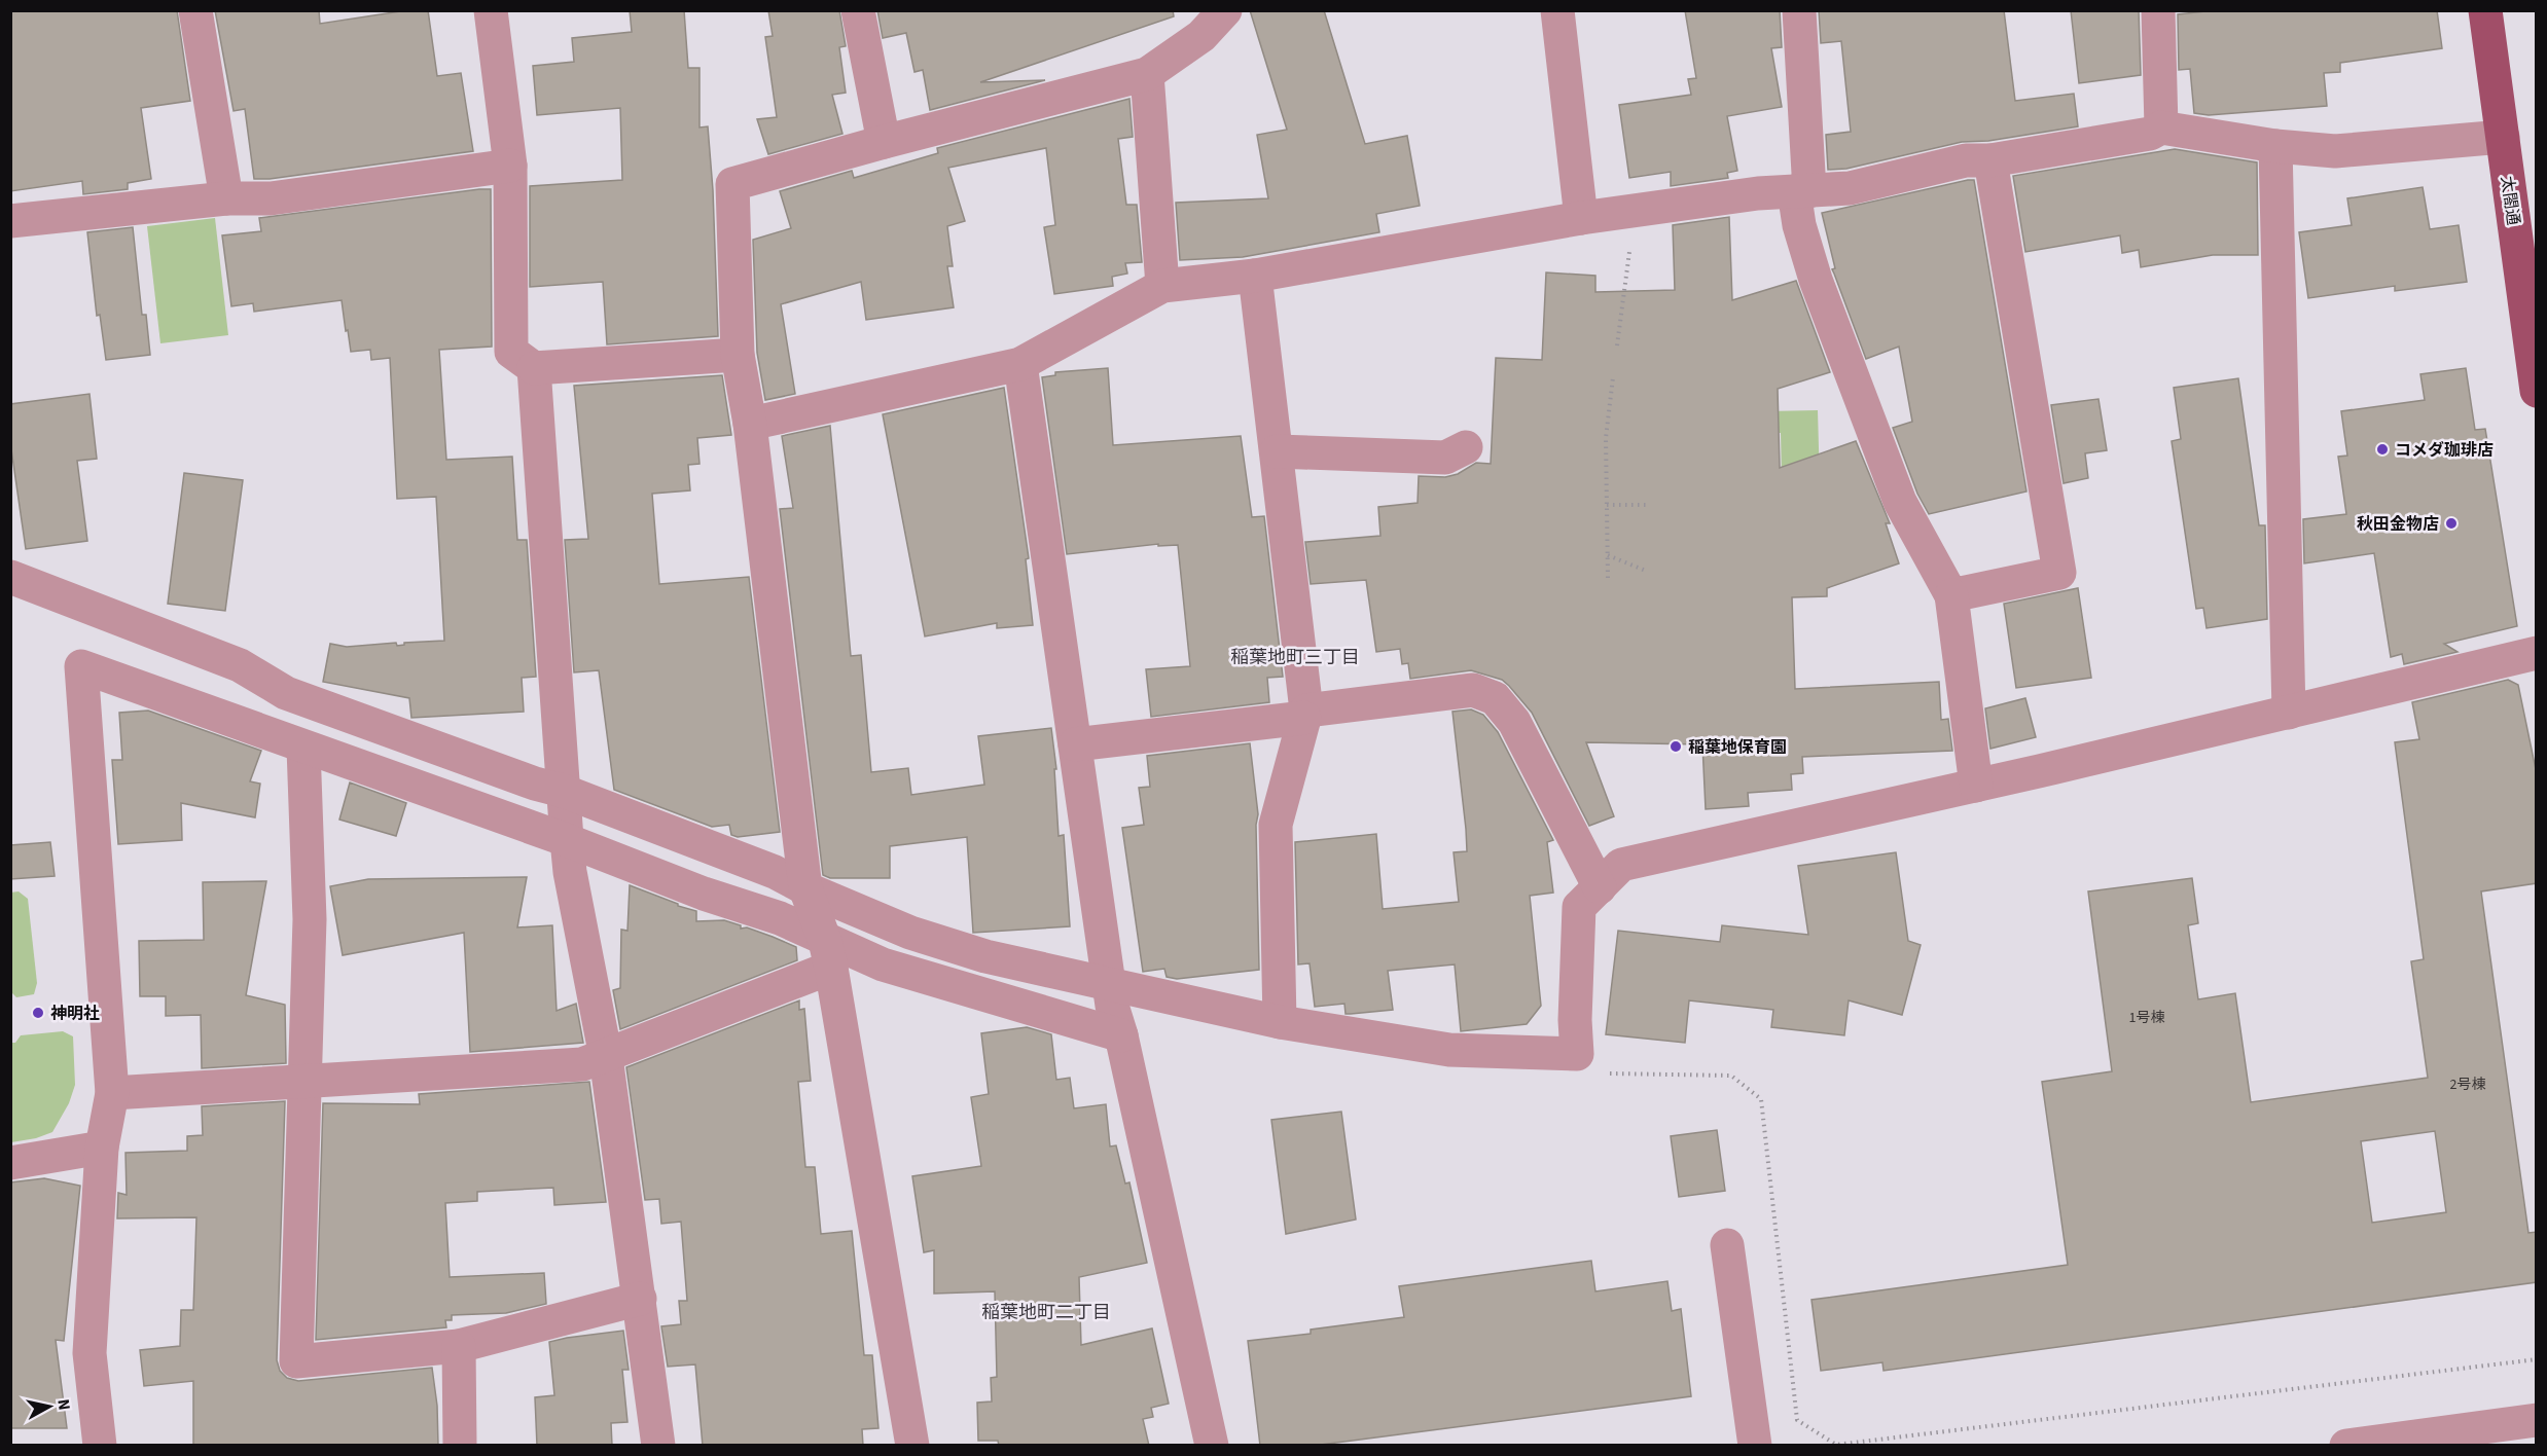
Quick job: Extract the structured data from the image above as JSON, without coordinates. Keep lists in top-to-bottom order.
{
  "streets": {
    "main road": ["太閤通"]
  },
  "districts": ["稲葉地町三丁目", "稲葉地町二丁目"],
  "places": [
    "コメダ珈琲店",
    "秋田金物店",
    "稲葉地保育園",
    "神明社"
  ],
  "house_numbers": ["1号棟", "2号棟"],
  "north": "right"
}
